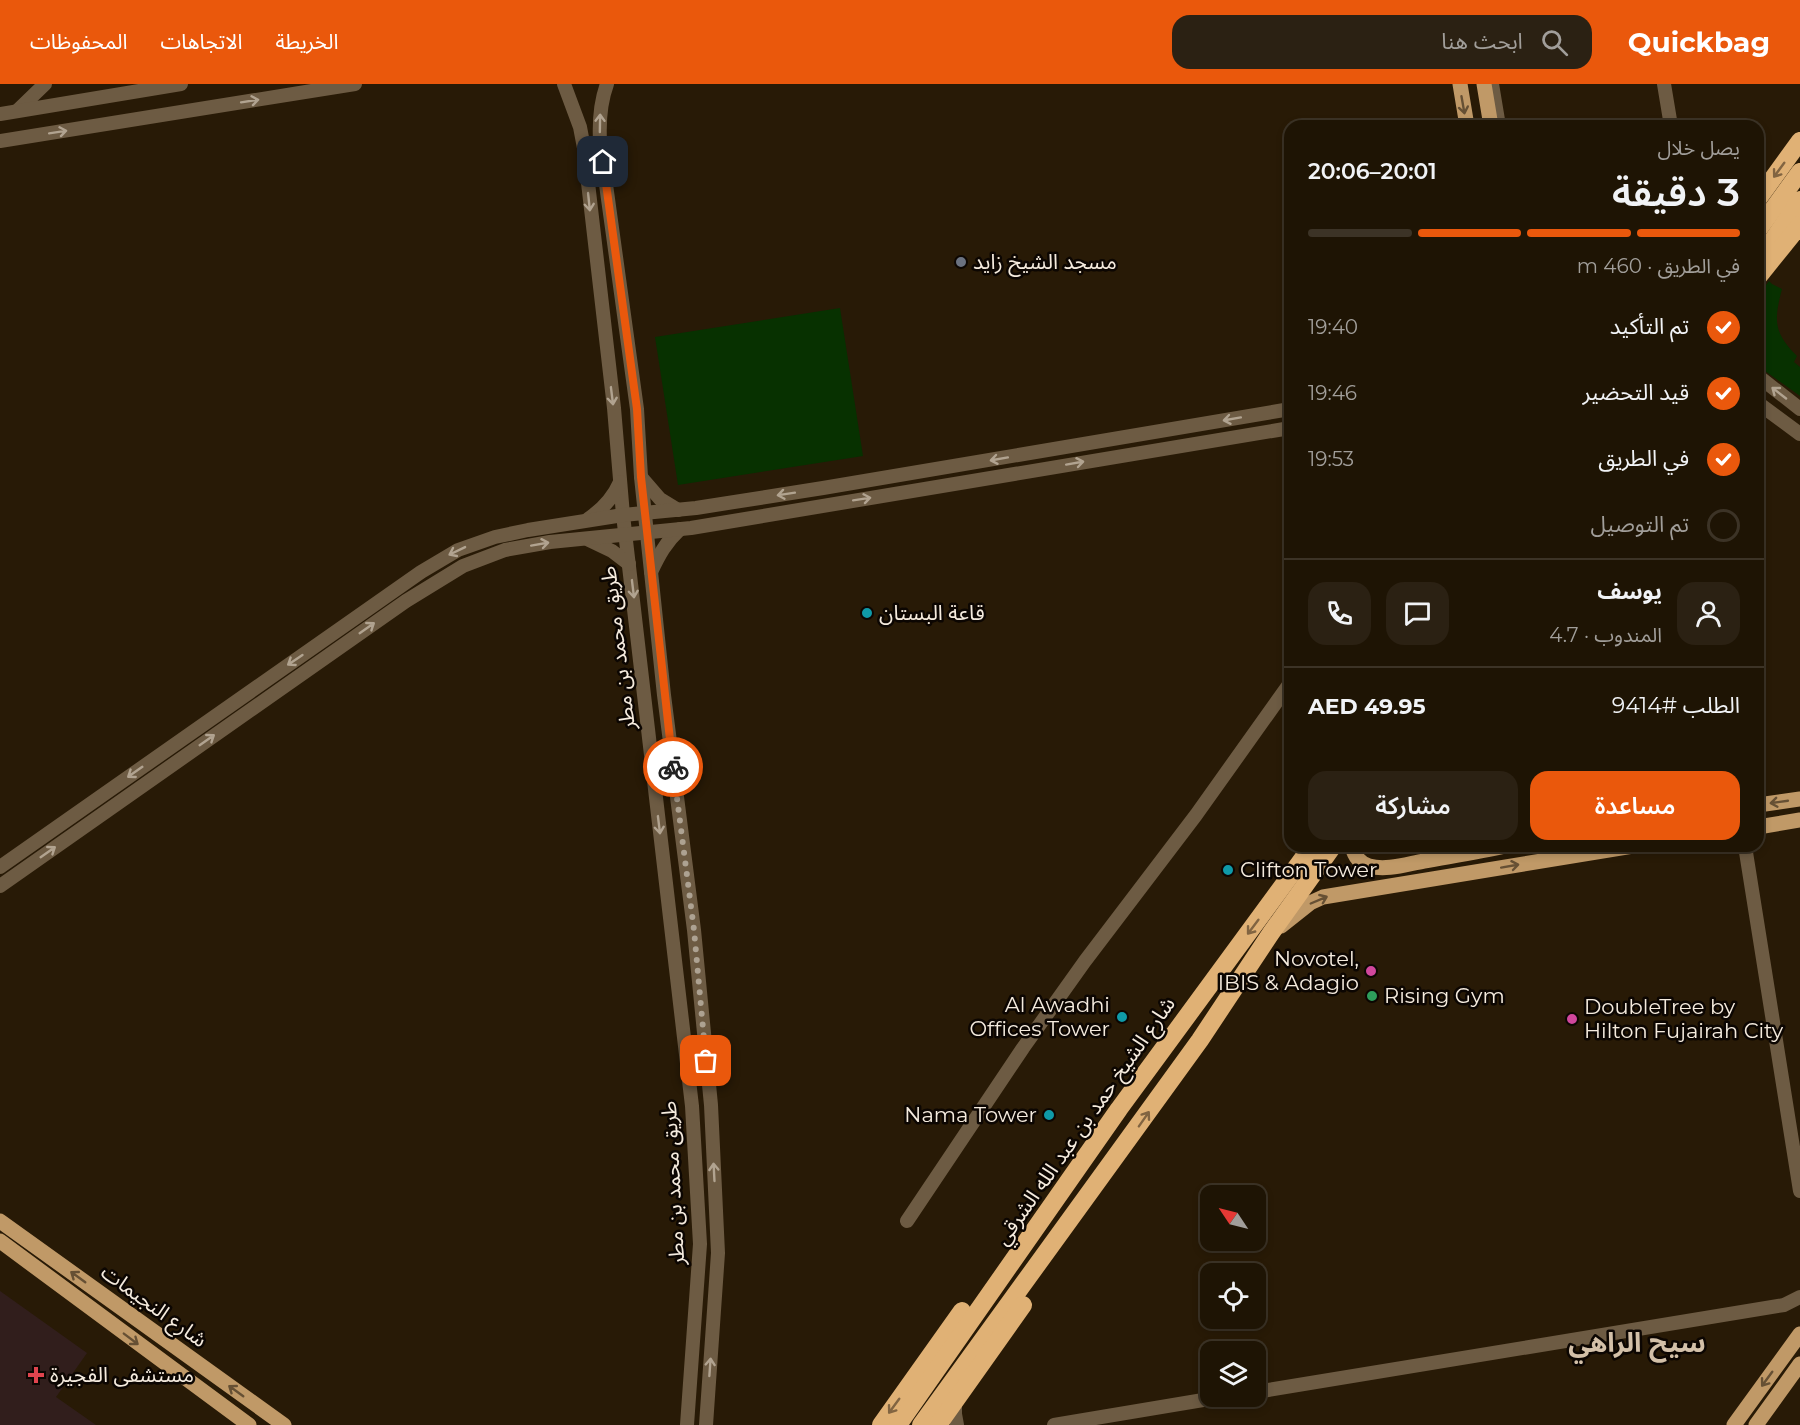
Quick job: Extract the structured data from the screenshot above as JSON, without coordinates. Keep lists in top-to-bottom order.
{
  "streets": {
    "highway": ["شارع الشيخ حمد بن عبد الله الشرقي"],
    "main road": ["شارع النجيمات"],
    "street": ["طريق محمد بن مطر"]
  },
  "districts": ["سيح الراهي"],
  "places": {
    "other": [
      "مسجد الشيخ زايد",
      "قاعة البستان",
      "Clifton Tower",
      "Novotel, IBIS & Adagio",
      "Rising Gym",
      "Al Awadhi Offices Tower",
      "DoubleTree by Hilton Fujairah City",
      "Nama Tower"
    ],
    "health": ["مستشفى الفجيرة"]
  },
  "north": "top left",
  "page": {
    "header": "Quickbag",
    "search": "ابحث هنا",
    "nav": ["الخريطة", "الاتجاهات", "المحفوظات"],
    "heading": ["3 دقيقة", "يصل خلال", "20:01–20:06"],
    "panel": [
      "يوسف",
      "المندوب · 4.7",
      "الطلب #9414",
      "AED 49.95"
    ],
    "bar": "في الطريق · 460 m",
    "list": [
      ["تم التأكيد", "19:40"],
      ["قيد التحضير", "19:46"],
      ["في الطريق", "19:53"],
      "تم التوصيل"
    ],
    "buttons": ["مساعدة", "مشاركة"]
  }
}
